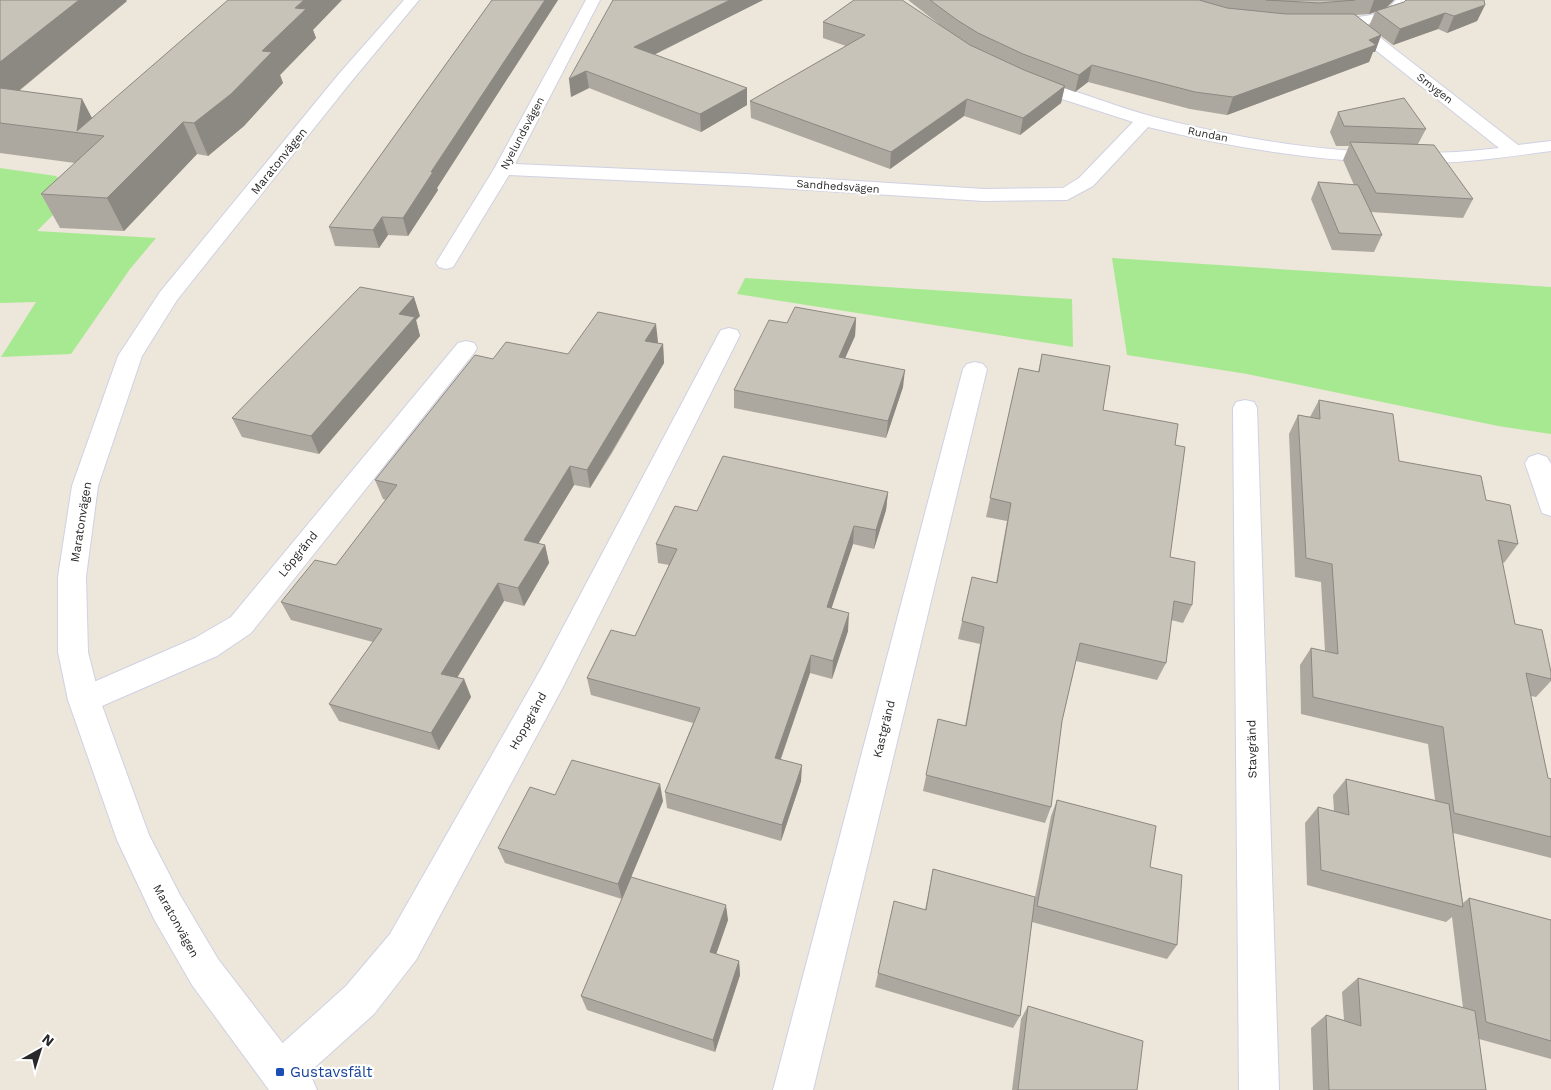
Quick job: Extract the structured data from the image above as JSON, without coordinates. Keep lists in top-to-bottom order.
{
  "streets": {
    "street": [
      "Smygen",
      "Nyelundsvägen",
      "Rundan",
      "Maratonvägen",
      "Sandhedsvägen",
      "Löpgränd",
      "Hoppgränd",
      "Kastgränd",
      "Stavgränd"
    ]
  },
  "crossings": [
    ["Smygen", "Rundan"],
    ["Nyelundsvägen", "Sandhedsvägen"],
    ["Rundan", "Sandhedsvägen"],
    ["Maratonvägen", "Löpgränd"],
    ["Maratonvägen", "Hoppgränd"]
  ],
  "places": {
    "transit": ["Gustavsfält"]
  },
  "north": "top right"
}
